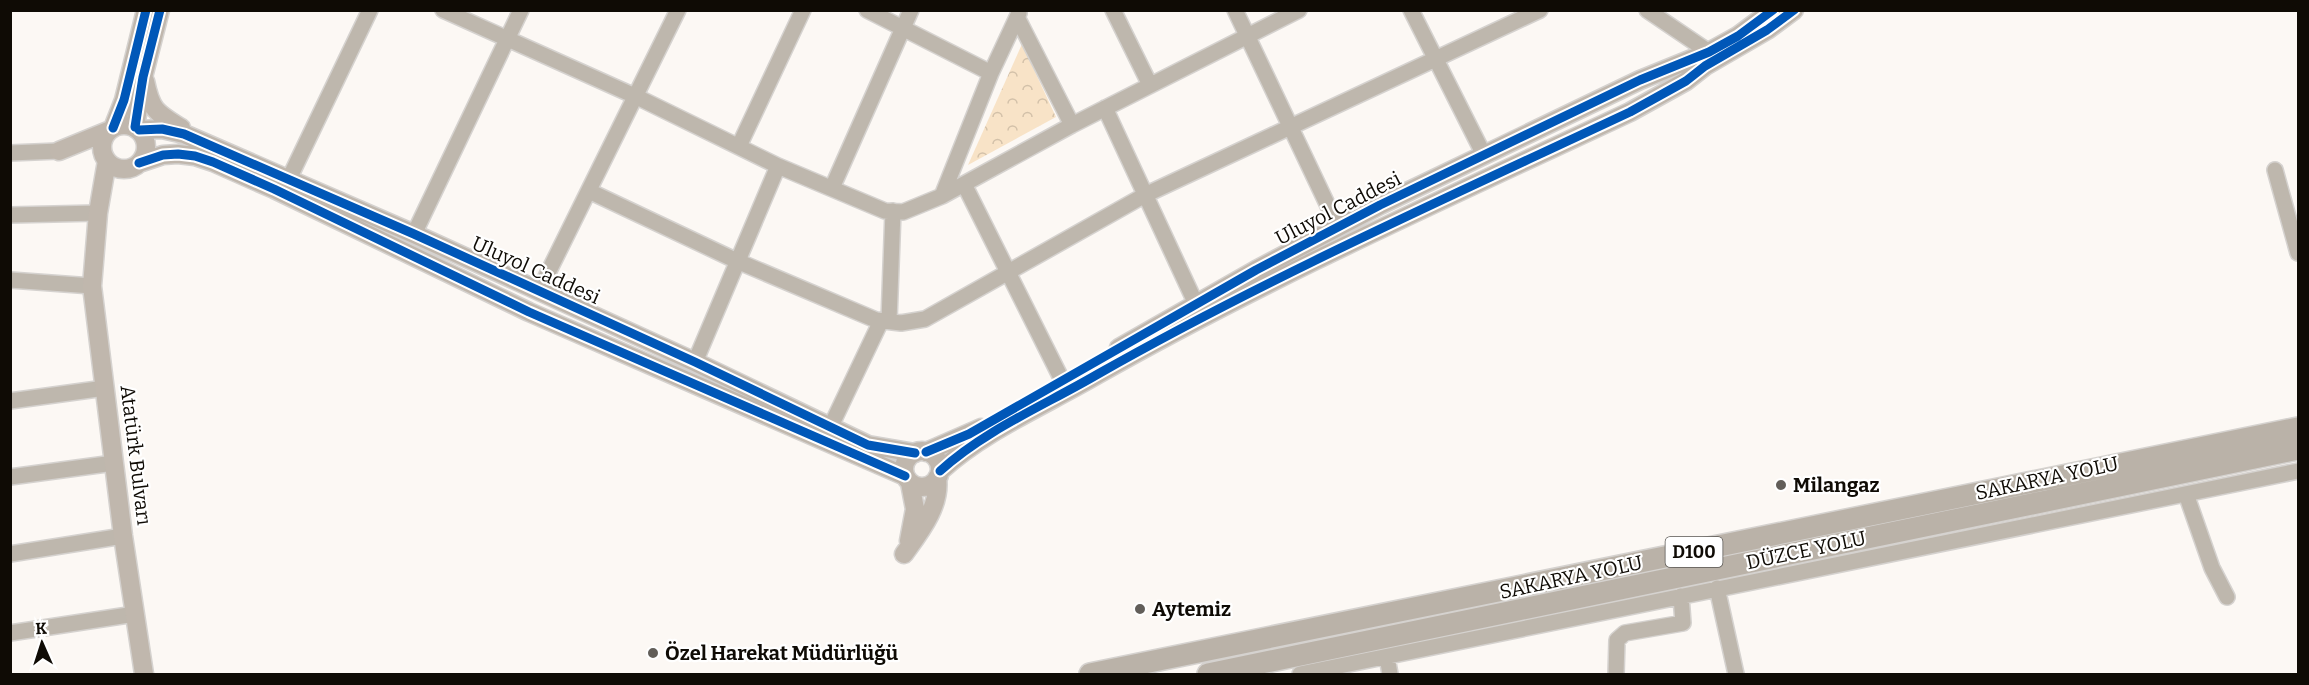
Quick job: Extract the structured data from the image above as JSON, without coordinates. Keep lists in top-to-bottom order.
{
  "streets": {
    "highway": ["SAKARYA YOLU", "DÜZCE YOLU", "D100"],
    "main road": ["Uluyol Caddesi", "Atatürk Bulvarı"]
  },
  "places": ["Milangaz", "Aytemiz", "Özel Harekat Müdürlüğü"],
  "north": "top"
}
